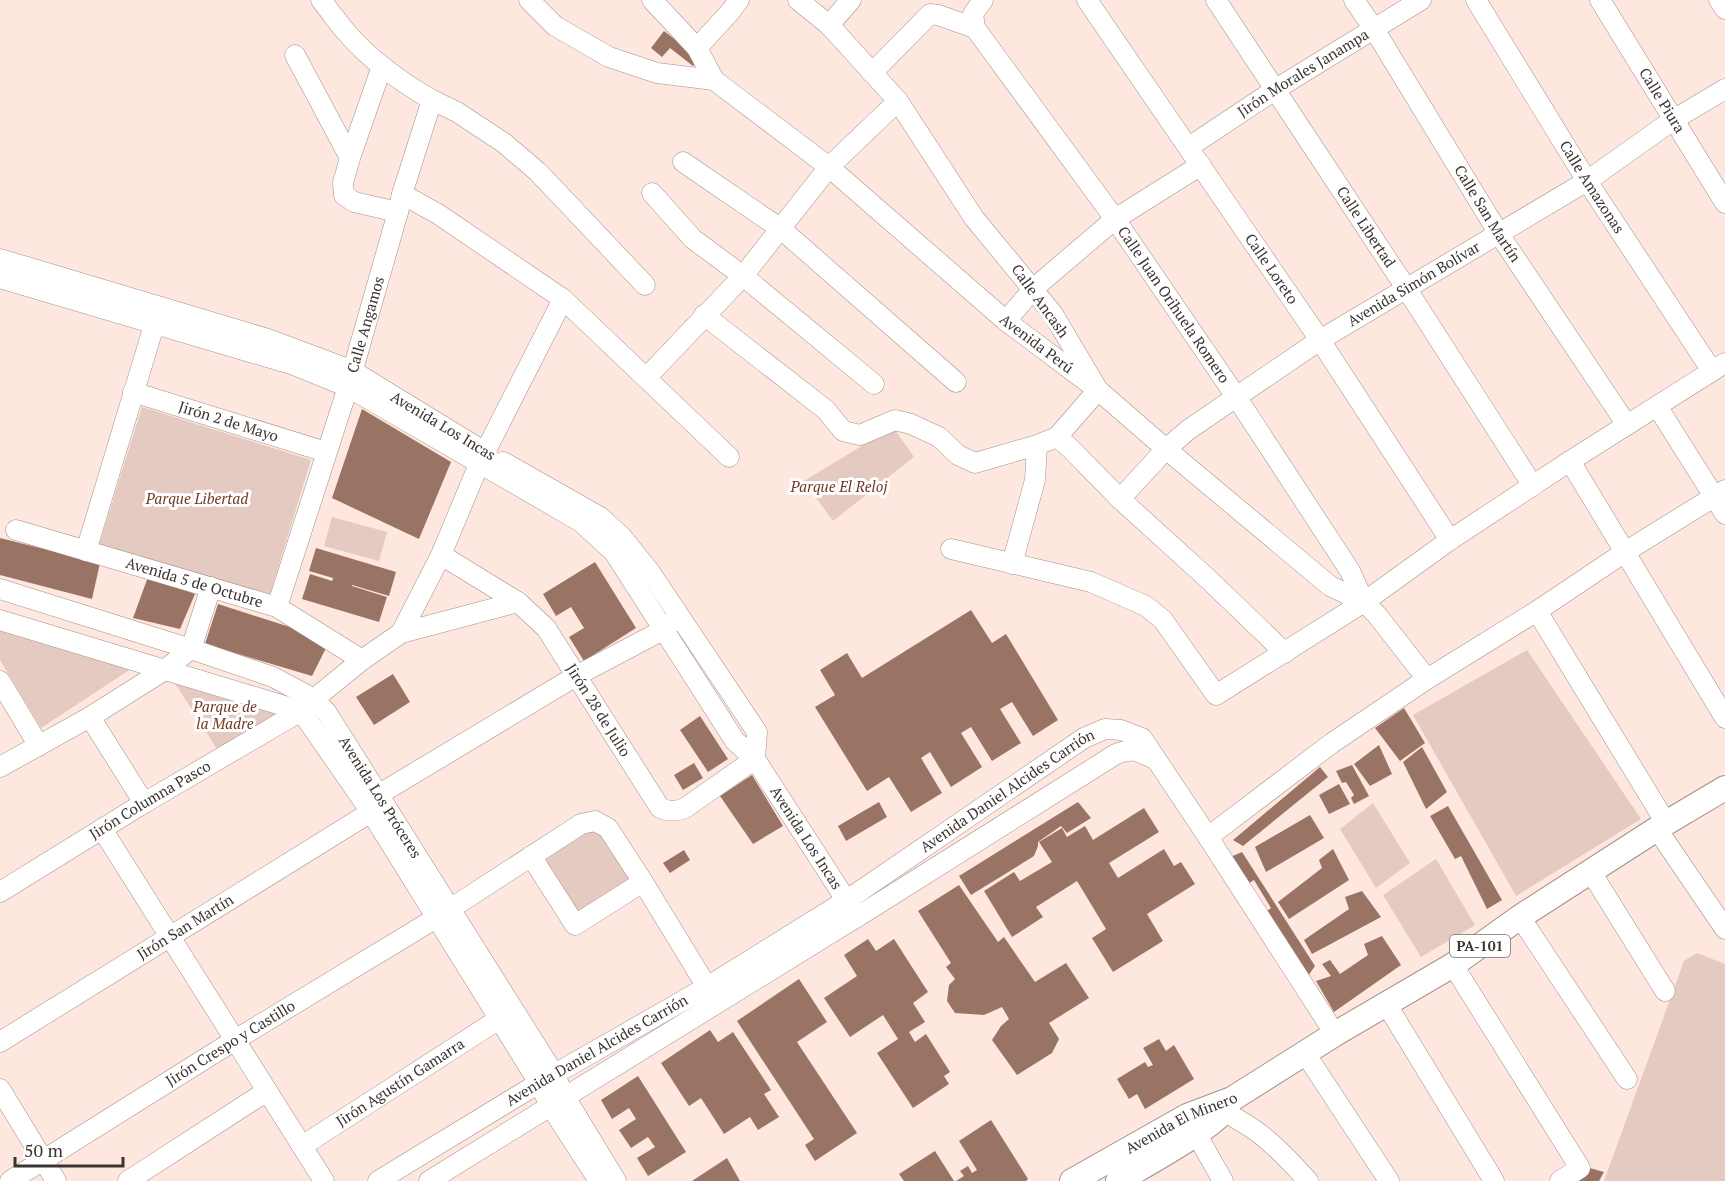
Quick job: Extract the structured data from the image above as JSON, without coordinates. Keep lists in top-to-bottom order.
{
  "streets": {
    "main road": ["PA-101", "Avenida El Minero"],
    "street": [
      "Jirón Morales Janampa",
      "Calle Piura",
      "Calle Amazonas",
      "Calle San Martín",
      "Calle Libertad",
      "Calle Loreto",
      "Avenida Simón Bolívar",
      "Calle Ancash",
      "Calle Juan Orihuela Romero",
      "Calle Angamos",
      "Avenida Perú",
      "Jirón 2 de Mayo",
      "Avenida Los Incas",
      "Avenida 5 de Octubre",
      "Jirón 28 de Julio",
      "Avenida Daniel Alcides Carrión",
      "Avenida Los Próceres",
      "Jirón Columna Pasco",
      "Jirón San Martín",
      "Jirón Crespo y Castillo",
      "Jirón Agustín Gamarra"
    ]
  },
  "crossings": [
    ["Jirón Morales Janampa", "Calle San Martín"],
    ["Jirón Morales Janampa", "Calle Libertad"],
    ["Jirón Morales Janampa", "Calle Loreto"],
    ["Calle Piura", "Avenida Simón Bolívar"],
    ["Calle Amazonas", "Avenida Simón Bolívar"],
    ["Calle San Martín", "Avenida Simón Bolívar"],
    ["Calle Libertad", "Avenida Simón Bolívar"],
    ["Calle Loreto", "Avenida Simón Bolívar"],
    ["Avenida Simón Bolívar", "Calle Juan Orihuela Romero"],
    ["Avenida Simón Bolívar", "Avenida Perú"],
    ["Calle Ancash", "Avenida Perú"],
    ["Calle Juan Orihuela Romero", "Avenida Perú"],
    ["Calle Angamos", "Jirón 2 de Mayo"],
    ["Calle Angamos", "Avenida Los Incas"],
    ["Calle Angamos", "Avenida 5 de Octubre"],
    ["Avenida Los Incas", "Jirón 28 de Julio"],
    ["Avenida Los Incas", "Avenida Daniel Alcides Carrión"],
    ["Avenida Los Incas", "Jirón San Martín"],
    ["Avenida 5 de Octubre", "Jirón Columna Pasco"],
    ["Jirón 28 de Julio", "Jirón San Martín"],
    ["Avenida Daniel Alcides Carrión", "Avenida Los Próceres"],
    ["Avenida Los Próceres", "Jirón Columna Pasco"],
    ["Avenida Los Próceres", "Jirón San Martín"],
    ["Avenida Los Próceres", "Jirón Crespo y Castillo"],
    ["Avenida Los Próceres", "Jirón Agustín Gamarra"],
    ["PA-101", "Avenida El Minero"]
  ],
  "parks": ["Parque El Reloj", "Parque Libertad", "Parque de la Madre"],
  "scale_bar": "50 m"
}
